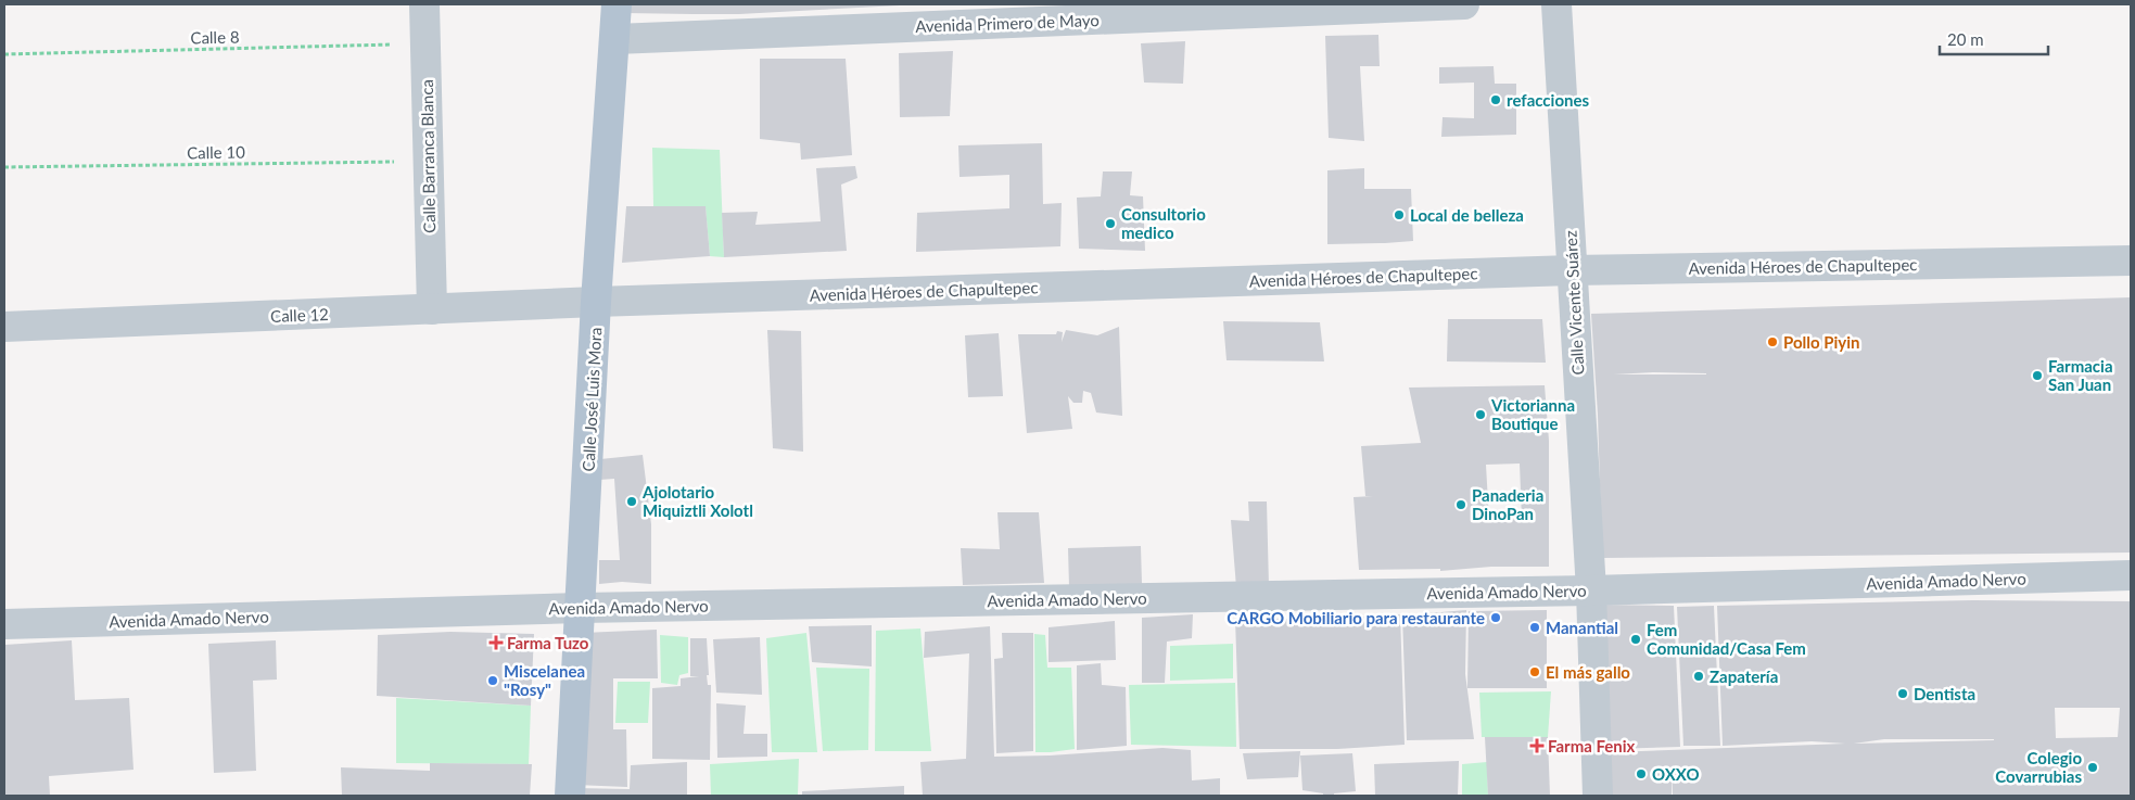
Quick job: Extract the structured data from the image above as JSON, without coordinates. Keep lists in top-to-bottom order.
{
  "streets": {
    "main road": ["Calle José Luis Mora"],
    "street": [
      "Avenida Primero de Mayo",
      "Calle Barranca Blanca",
      "Avenida Héroes de Chapultepec",
      "Calle Vicente Suárez",
      "Calle 12",
      "Avenida Amado Nervo"
    ],
    "path": ["Calle 8", "Calle 10"]
  },
  "crossings": [
    ["Avenida Primero de Mayo", "Calle José Luis Mora"],
    ["Calle 8", "Calle Barranca Blanca"],
    ["Calle 10", "Calle Barranca Blanca"],
    ["Calle Barranca Blanca", "Calle 12"],
    ["Avenida Héroes de Chapultepec", "Calle Vicente Suárez"],
    ["Avenida Héroes de Chapultepec", "Calle 12"],
    ["Avenida Héroes de Chapultepec", "Calle José Luis Mora"],
    ["Calle Vicente Suárez", "Avenida Amado Nervo"],
    ["Calle 12", "Calle José Luis Mora"],
    ["Calle José Luis Mora", "Avenida Amado Nervo"]
  ],
  "places": {
    "other": [
      "refacciones",
      "Local de belleza",
      "Consultorio medico",
      "Pollo Piyin",
      "Farmacia San Juan",
      "Victorianna Boutique",
      "Ajolotario Miquiztli Xolotl",
      "Panaderia DinoPan",
      "CARGO Mobiliario para restaurante",
      "Manantial",
      "Fem Comunidad/Casa Fem",
      "El más gallo",
      "Zapatería",
      "Miscelanea \"Rosy\"",
      "Dentista",
      "Colegio Covarrubias",
      "OXXO"
    ],
    "health": ["Farma Tuzo", "Farma Fenix"]
  },
  "scale_bar": "20 m"
}
